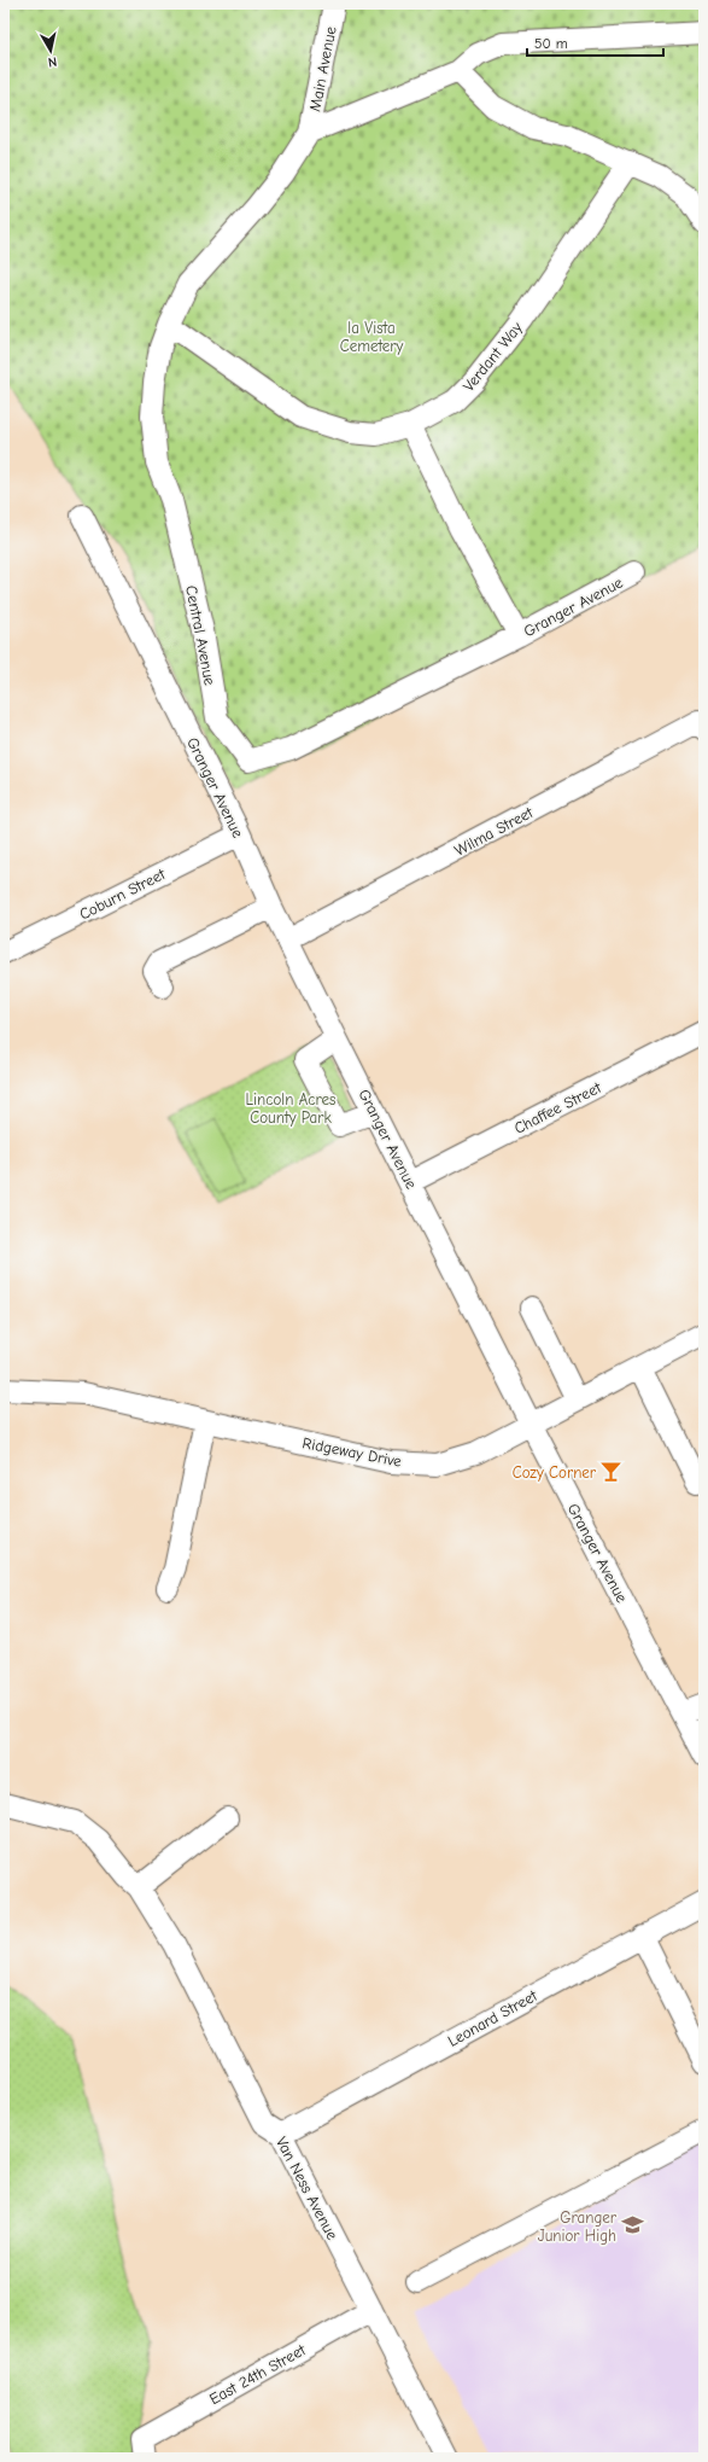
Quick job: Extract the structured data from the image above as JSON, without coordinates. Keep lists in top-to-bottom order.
{
  "streets": {
    "street": [
      "Main Avenue",
      "Verdant Way",
      "Granger Avenue",
      "Central Avenue",
      "Wilma Street",
      "Coburn Street",
      "Chaffee Street",
      "Ridgeway Drive",
      "Leonard Street",
      "Van Ness Avenue",
      "East 24th Street"
    ]
  },
  "crossings": [
    ["Main Avenue", "Central Avenue"],
    ["Verdant Way", "Central Avenue"],
    ["Granger Avenue", "Central Avenue"],
    ["Granger Avenue", "Wilma Street"],
    ["Granger Avenue", "Coburn Street"],
    ["Granger Avenue", "Chaffee Street"],
    ["Granger Avenue", "Ridgeway Drive"],
    ["Leonard Street", "Van Ness Avenue"],
    ["Van Ness Avenue", "East 24th Street"]
  ],
  "parks": ["la Vista Cemetery", "Lincoln Acres County Park"],
  "places": {
    "bar": ["Cozy Corner"],
    "school or university": ["Granger Junior High"]
  },
  "scale_bar": "50 m",
  "north": "bottom"
}
